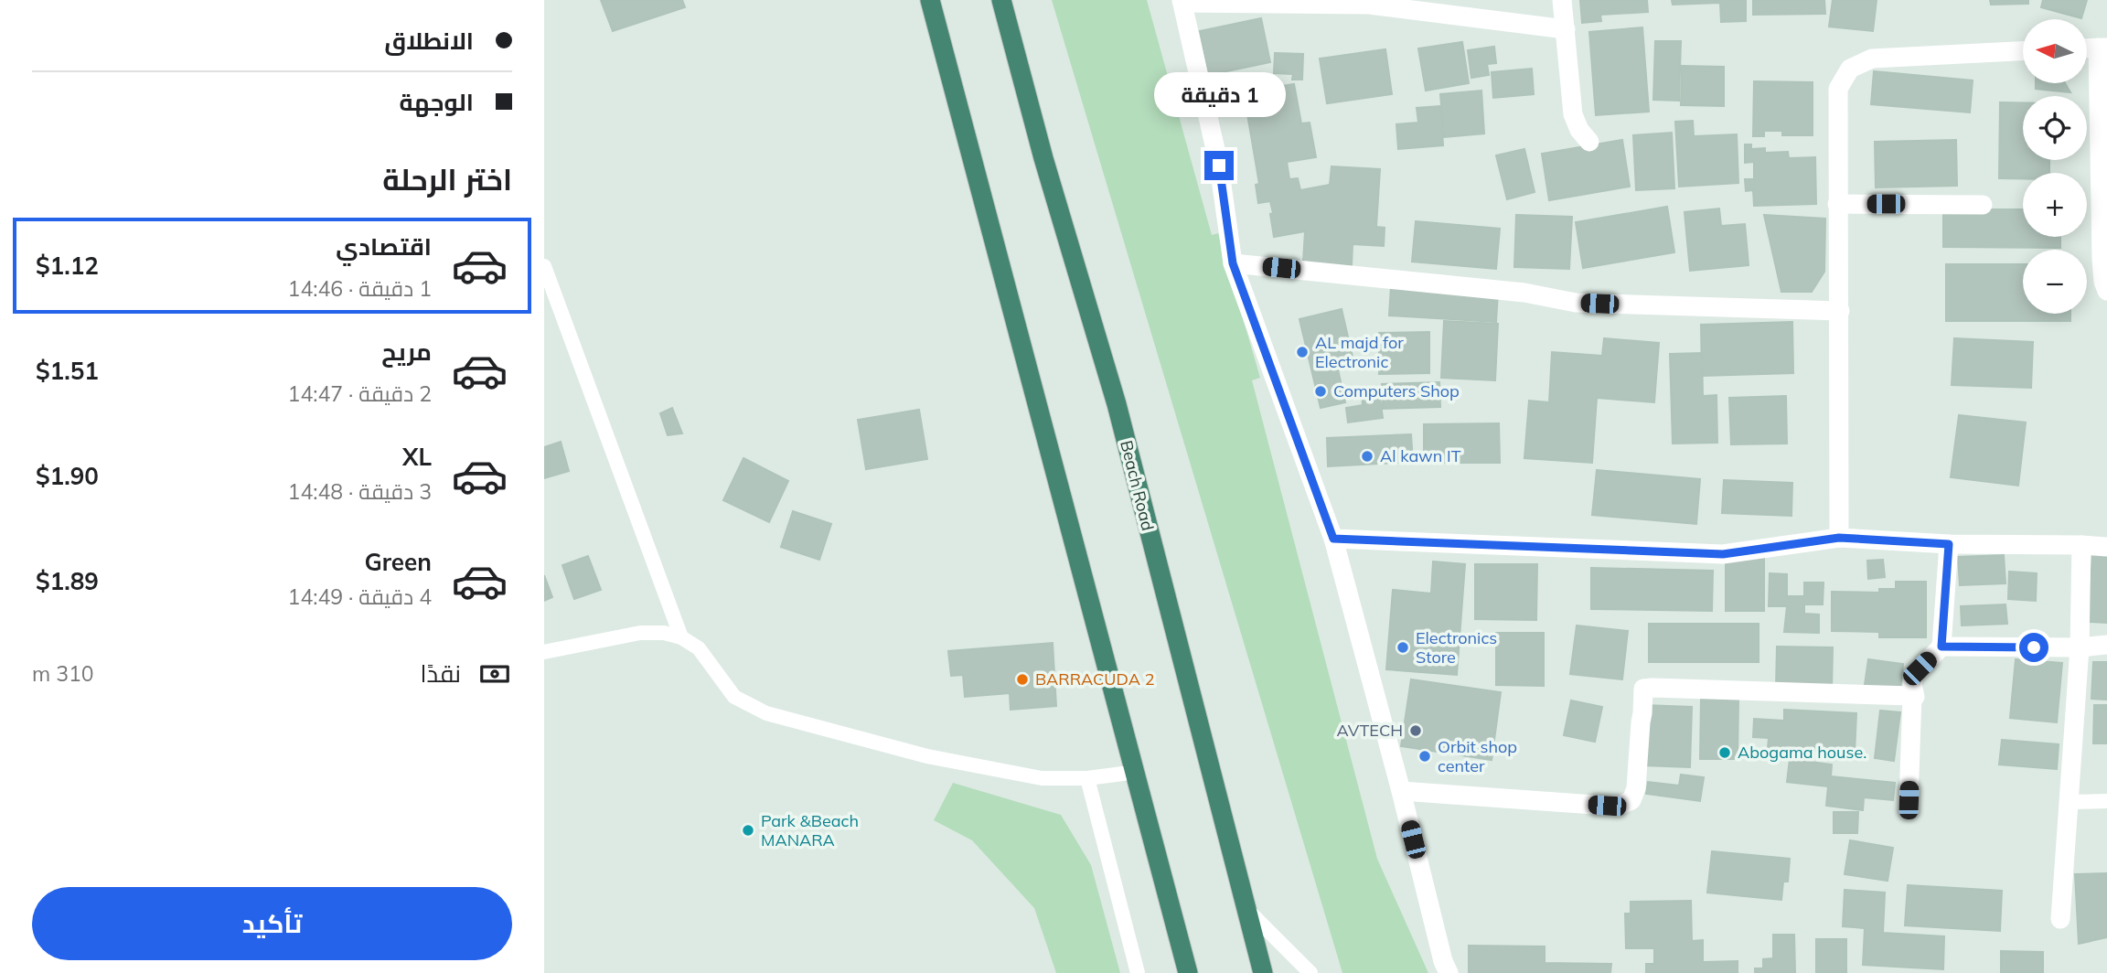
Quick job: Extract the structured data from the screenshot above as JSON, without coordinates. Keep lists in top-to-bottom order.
{
  "streets": {
    "highway": ["Beach Road"]
  },
  "places": [
    "AL majd for Electronic",
    "Computers Shop",
    "Al kawn IT",
    "Electronics Store",
    "BARRACUDA 2",
    "AVTECH",
    "Abogama house.",
    "Orbit shop center",
    "Park &Beach MANARA"
  ],
  "north": "left",
  "page": {
    "banner": ["الانطلاق", "الوجهة"],
    "map_buttons": ["+", "−"],
    "bubble": "1 دقيقة",
    "heading": "اختر الرحلة",
    "list": [
      {
        "name": "اقتصادي",
        "note": "1 دقيقة · 14:46",
        "value": "$1.12"
      },
      {
        "name": "مريح",
        "note": "2 دقيقة · 14:47",
        "value": "$1.51"
      },
      {
        "name": "XL",
        "note": "3 دقيقة · 14:48",
        "value": "$1.90"
      },
      {
        "name": "Green",
        "note": "4 دقيقة · 14:49",
        "value": "$1.89"
      }
    ],
    "pay": ["نقدًا", "310 m"],
    "buttons": "تأكيد"
  }
}
